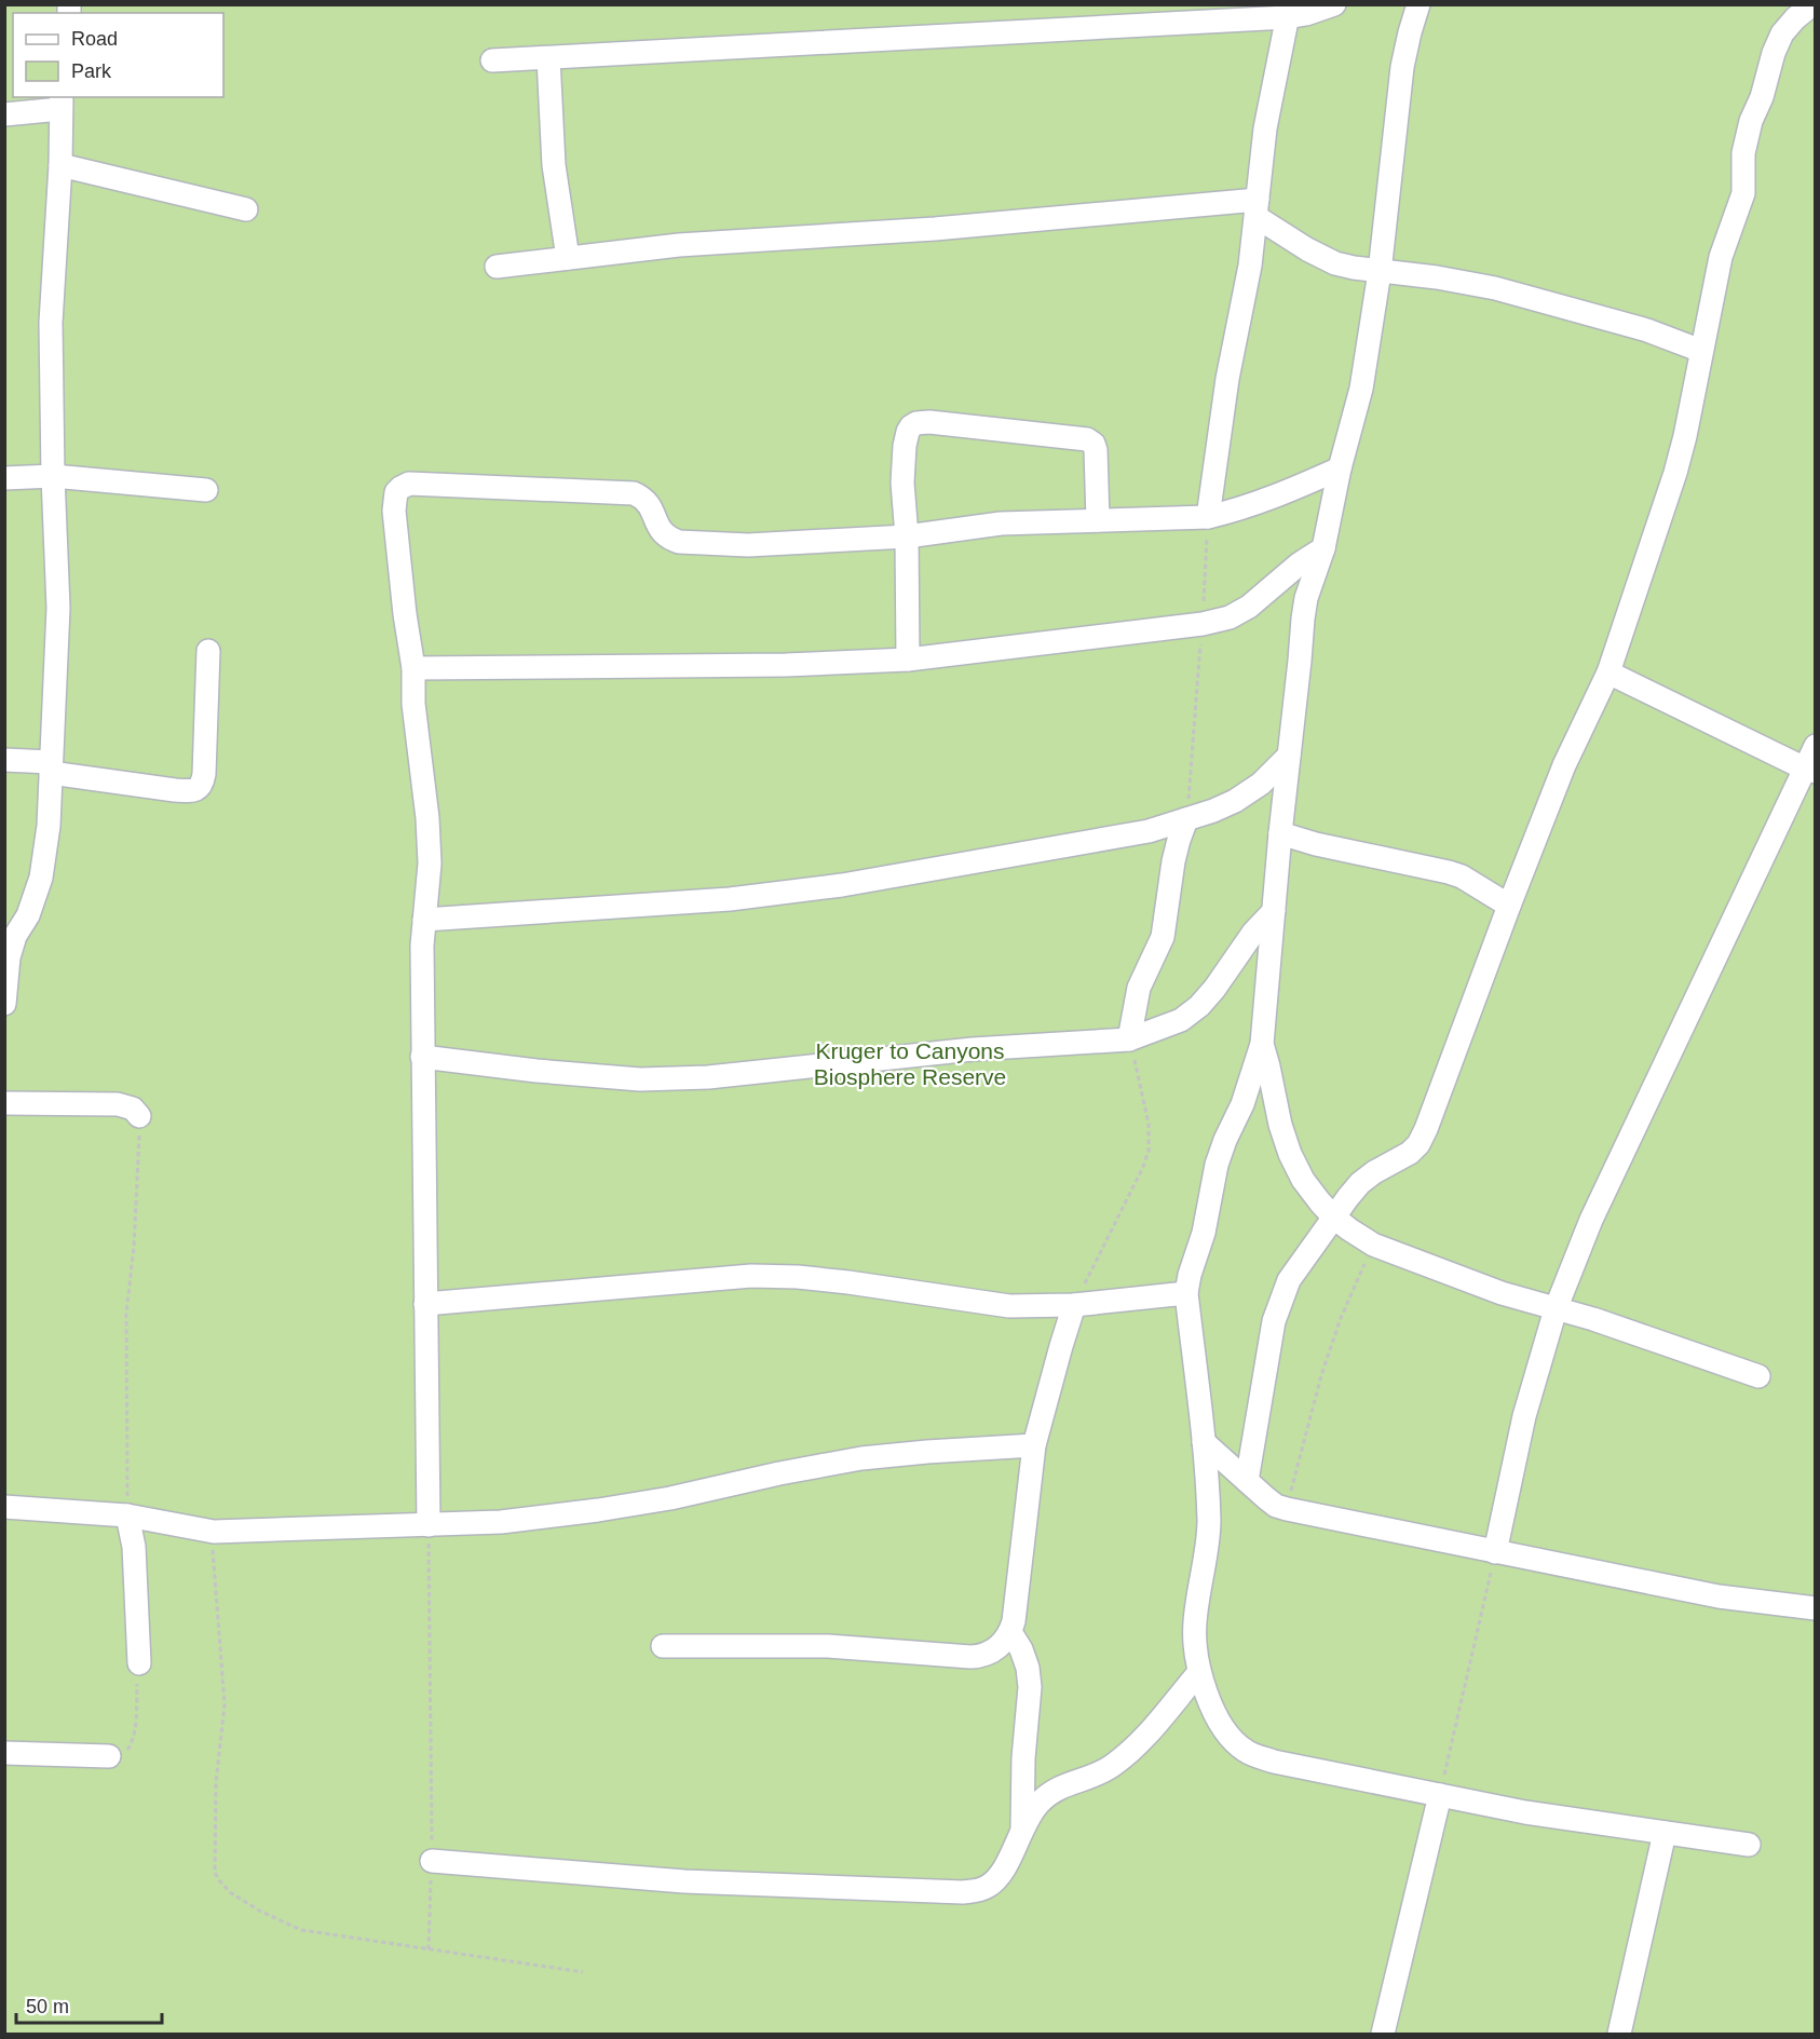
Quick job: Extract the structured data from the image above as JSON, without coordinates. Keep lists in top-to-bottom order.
{
  "parks": ["Kruger to Canyons Biosphere Reserve"],
  "legend": ["Road", "Park"],
  "scale_bar": "50 m"
}
